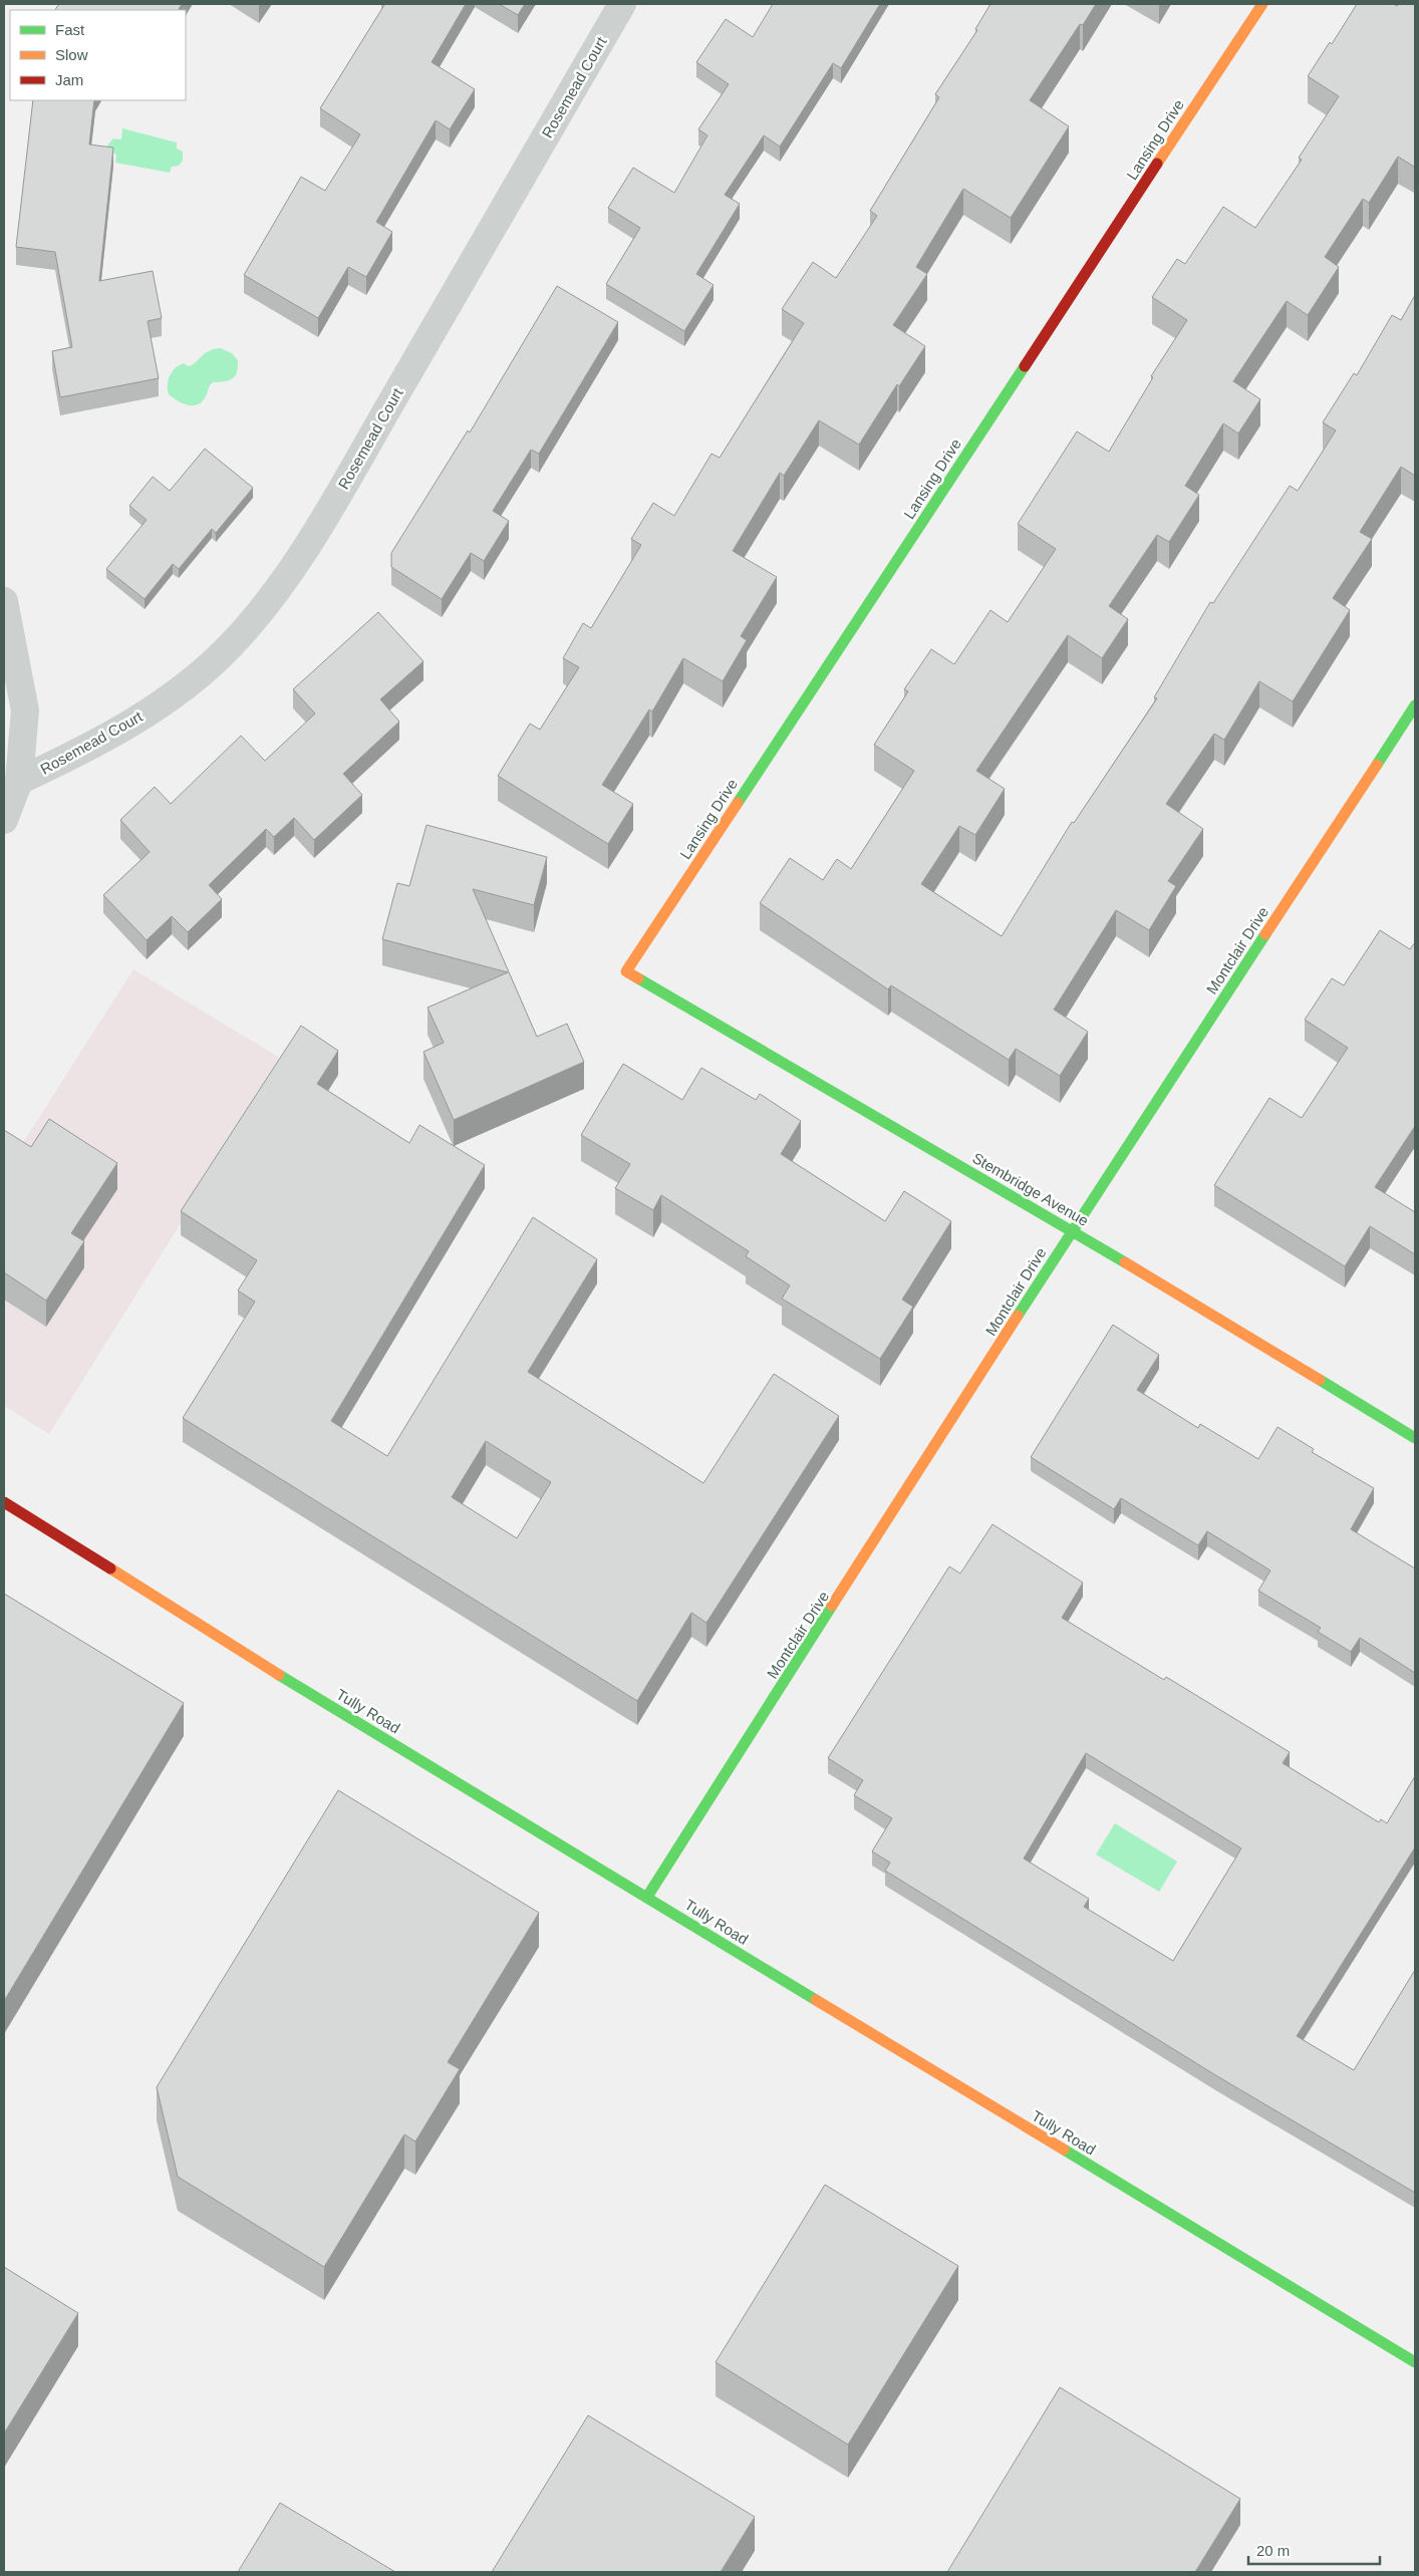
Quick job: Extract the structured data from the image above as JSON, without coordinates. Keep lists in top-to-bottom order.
{
  "streets": {
    "street": [
      "Rosemead Court",
      "Lansing Drive",
      "Montclair Drive",
      "Stembridge Avenue",
      "Tully Road"
    ]
  },
  "crossings": [
    ["Lansing Drive", "Stembridge Avenue"],
    ["Montclair Drive", "Stembridge Avenue"],
    ["Montclair Drive", "Tully Road"]
  ],
  "legend": ["Fast", "Slow", "Jam"],
  "scale_bar": "20 m"
}
